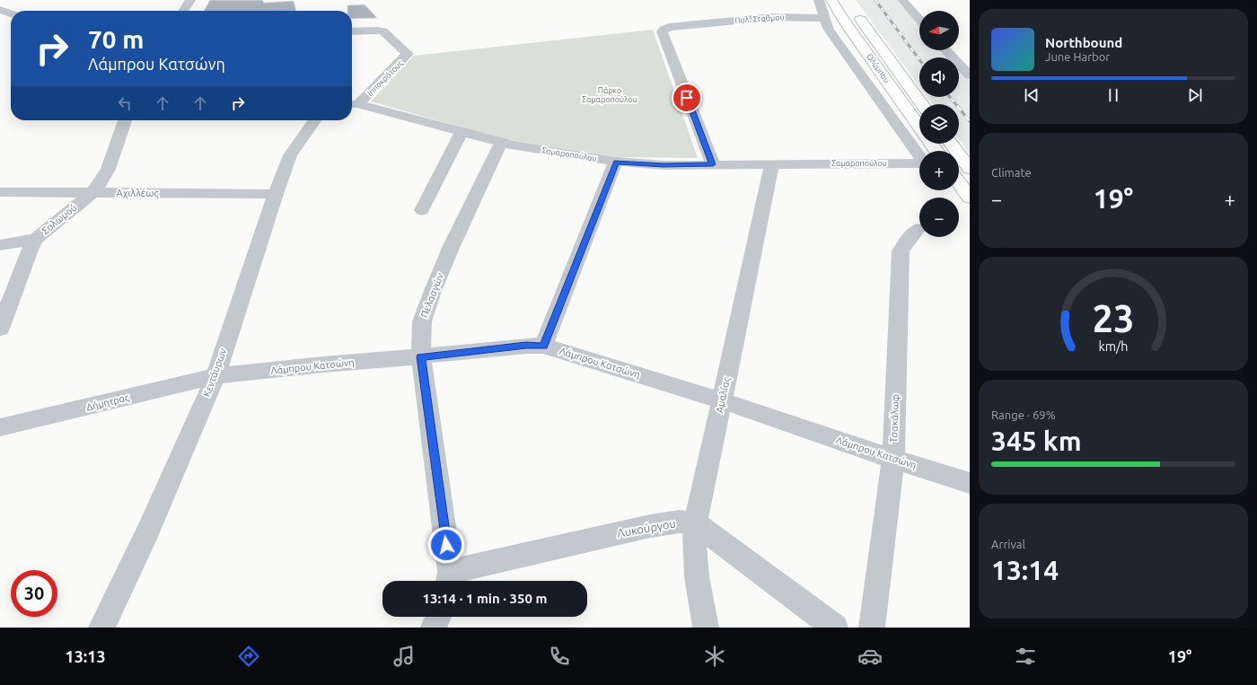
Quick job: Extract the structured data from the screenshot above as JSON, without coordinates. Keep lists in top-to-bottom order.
{
  "streets": {
    "main road": ["Ολύμπου"],
    "street": [
      "Πολ. Σταθμού",
      "Ιπποκράτους",
      "Σαμαροπούλου",
      "Αχιλλέως",
      "Σολωμού",
      "Πελασγών",
      "Λάμπρου Κατσώνη",
      "Κεντάυρων",
      "Αμαλίας",
      "Δήμητρας",
      "Τσακάλωφ",
      "Λυκούργου"
    ]
  },
  "crossings": [
    ["Πολ. Σταθμού", "Σαμαροπούλου"],
    ["Ιπποκράτους", "Σαμαροπούλου"],
    ["Σαμαροπούλου", "Πελασγών"],
    ["Σαμαροπούλου", "Αμαλίας"],
    ["Αχιλλέως", "Σολωμού"],
    ["Αχιλλέως", "Κεντάυρων"],
    ["Πελασγών", "Λάμπρου Κατσώνη"],
    ["Πελασγών", "Λυκούργου"],
    ["Λάμπρου Κατσώνη", "Κεντάυρων"],
    ["Λάμπρου Κατσώνη", "Αμαλίας"],
    ["Λάμπρου Κατσώνη", "Δήμητρας"],
    ["Λάμπρου Κατσώνη", "Τσακάλωφ"],
    ["Κεντάυρων", "Δήμητρας"],
    ["Αμαλίας", "Λυκούργου"]
  ],
  "parks": ["Πάρκο Σαμαροπούλου"],
  "north": "left",
  "page": {
    "map_buttons": ["+", "−"],
    "turn": ["70 m", "Λάμπρου Κατσώνη"],
    "song": ["Northbound", "June Harbor"],
    "tile": [
      "Climate",
      ["Range · 69%", "345 km"],
      ["Arrival", "13:14"]
    ],
    "heat": ["−", "19°", "+"],
    "limit": "30",
    "trip": "13:14 · 1 min · 350 m",
    "tabs": ["13:13", "19°"],
    "gauge": ["23", "km/h"]
  }
}
